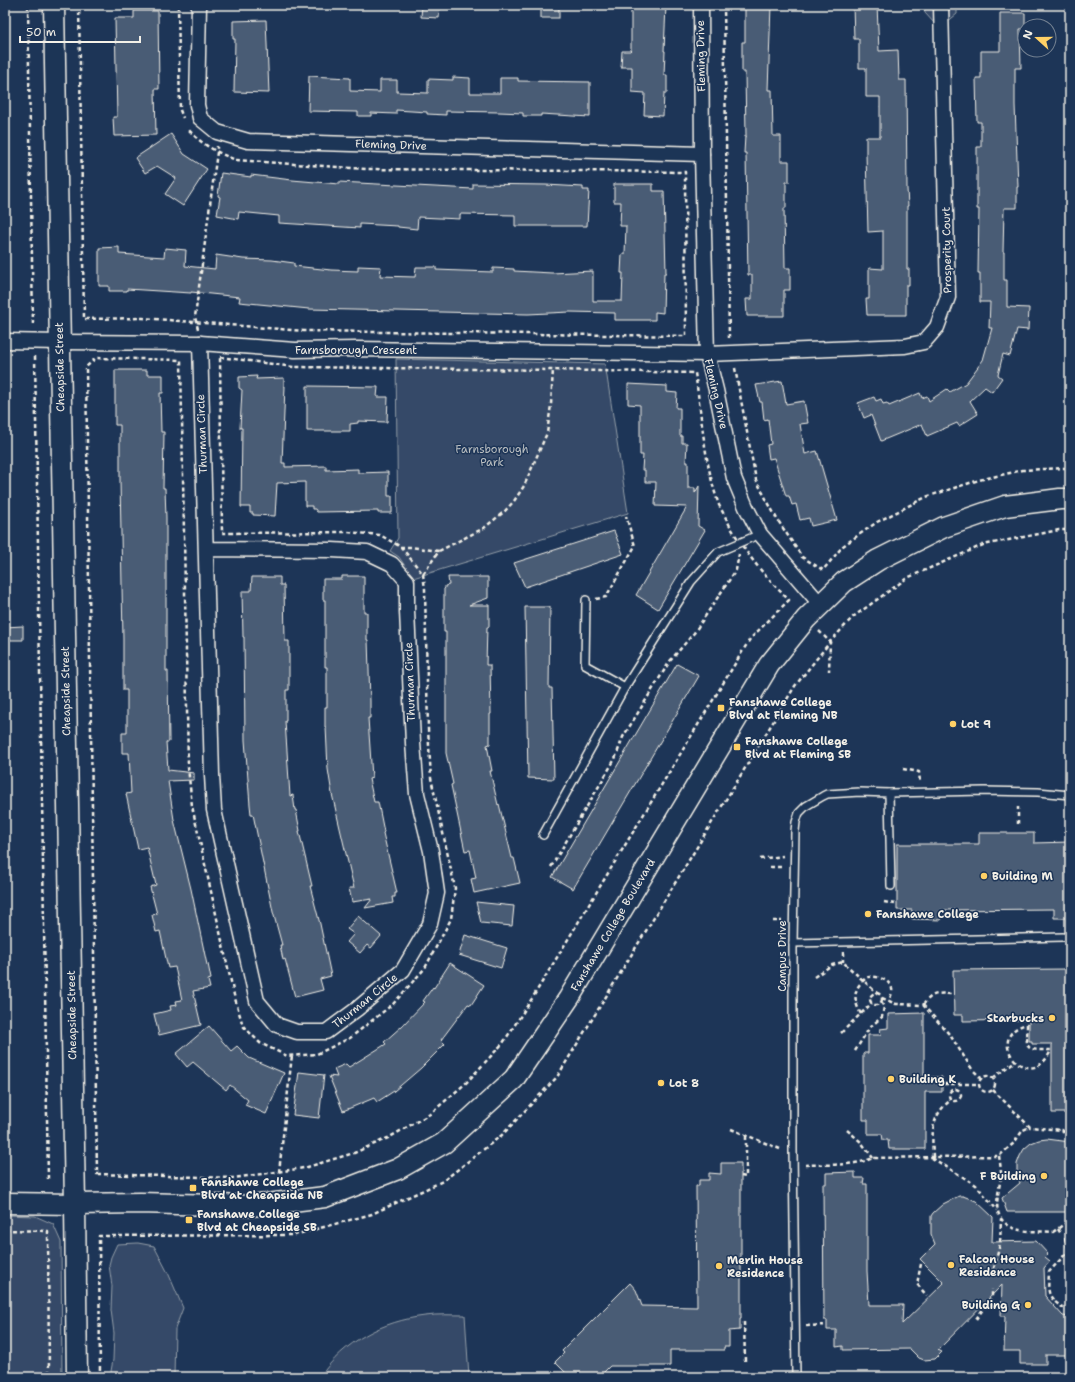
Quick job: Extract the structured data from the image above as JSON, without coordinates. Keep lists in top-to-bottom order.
{
  "streets": {
    "street": [
      "Fleming Drive",
      "Prosperity Court",
      "Farnsborough Crescent",
      "Cheapside Street",
      "Thurman Circle",
      "Fanshawe College Boulevard"
    ],
    "lane": ["Campus Drive"]
  },
  "crossings": [
    ["Fleming Drive", "Prosperity Court"],
    ["Fleming Drive", "Farnsborough Crescent"],
    ["Fleming Drive", "Fanshawe College Boulevard"],
    ["Prosperity Court", "Farnsborough Crescent"],
    ["Farnsborough Crescent", "Cheapside Street"],
    ["Farnsborough Crescent", "Thurman Circle"],
    ["Cheapside Street", "Fanshawe College Boulevard"]
  ],
  "parks": ["Farnsborough Park"],
  "places": {
    "transit": [
      "Fanshawe College Blvd at Fleming NB",
      "Fanshawe College Blvd at Fleming SB",
      "Fanshawe College Blvd at Cheapside NB",
      "Fanshawe College Blvd at Cheapside SB"
    ],
    "other": [
      "Lot 9",
      "Building M",
      "Fanshawe College",
      "Starbucks",
      "Building K",
      "Lot 8",
      "F Building",
      "Falcon House Residence",
      "Merlin House Residence",
      "Building G"
    ]
  },
  "scale_bar": "50 m",
  "north": "left"
}
